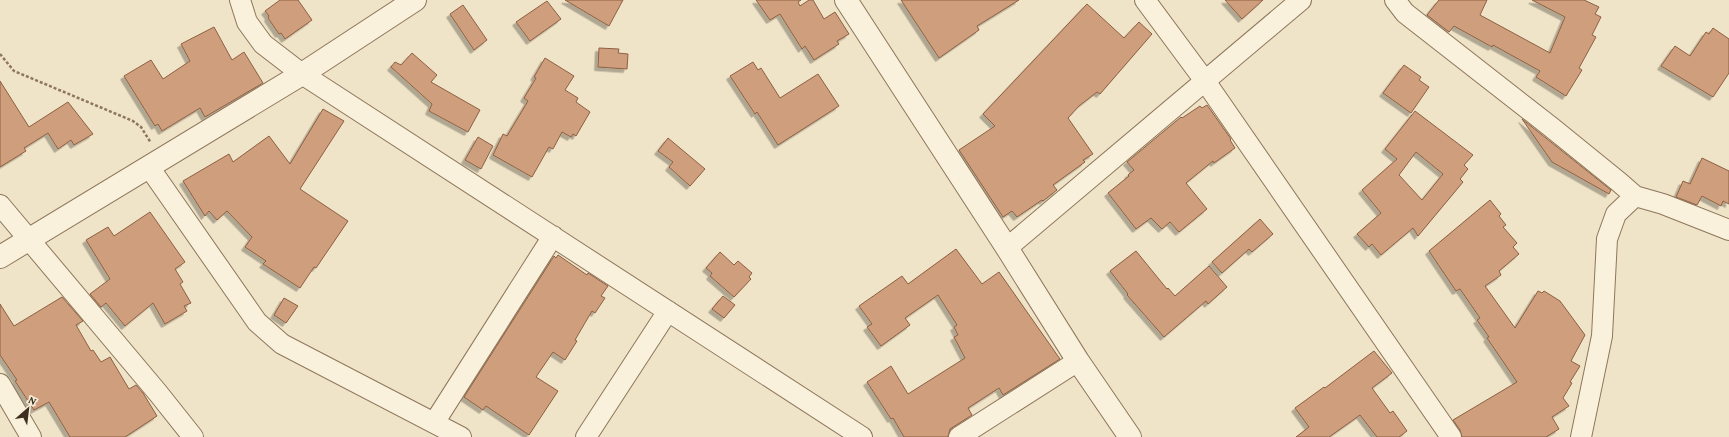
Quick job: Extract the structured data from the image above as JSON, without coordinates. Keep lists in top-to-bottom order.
{
  "north": "top right"
}
